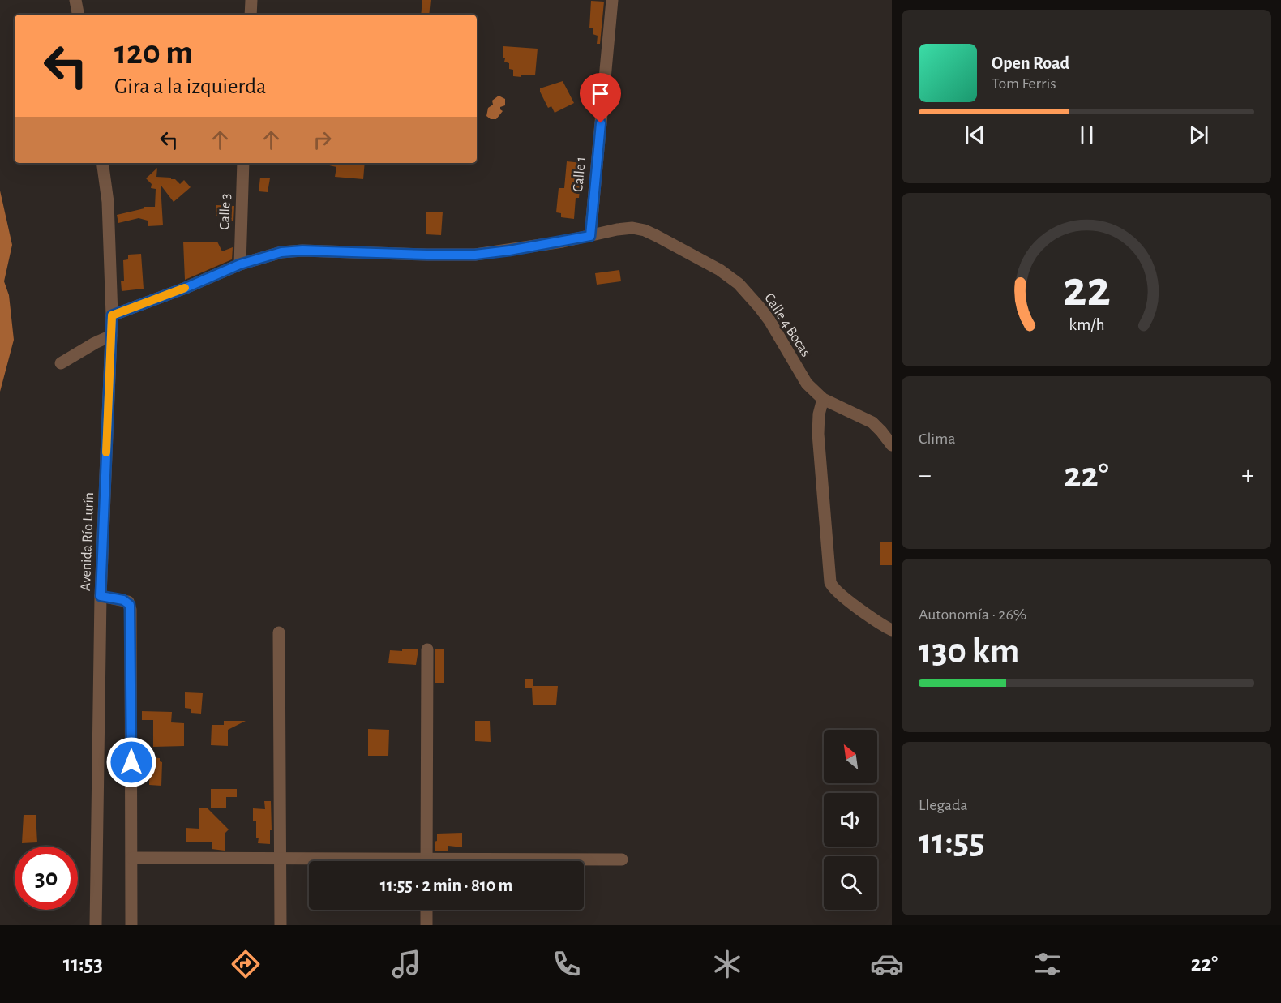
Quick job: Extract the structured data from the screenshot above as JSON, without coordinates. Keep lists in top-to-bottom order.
{
  "streets": {
    "street": [
      "Calle 1",
      "Calle 3",
      "Calle 4 Bocas",
      "Avenida Río Lurín"
    ]
  },
  "crossings": [
    ["Calle 1", "Calle 4 Bocas"],
    ["Calle 3", "Calle 4 Bocas"],
    ["Calle 4 Bocas", "Avenida Río Lurín"]
  ],
  "north": "top left",
  "page": {
    "turn": ["120 m", "Gira a la izquierda"],
    "song": ["Open Road", "Tom Ferris"],
    "tile": [
      "Clima",
      ["Autonomía · 26%", "130 km"],
      ["Llegada", "11:55"]
    ],
    "heat": ["−", "22°", "+"],
    "limit": "30",
    "trip": "11:55 · 2 min · 810 m",
    "tabs": ["11:53", "22°"],
    "gauge": ["22", "km/h"]
  }
}
